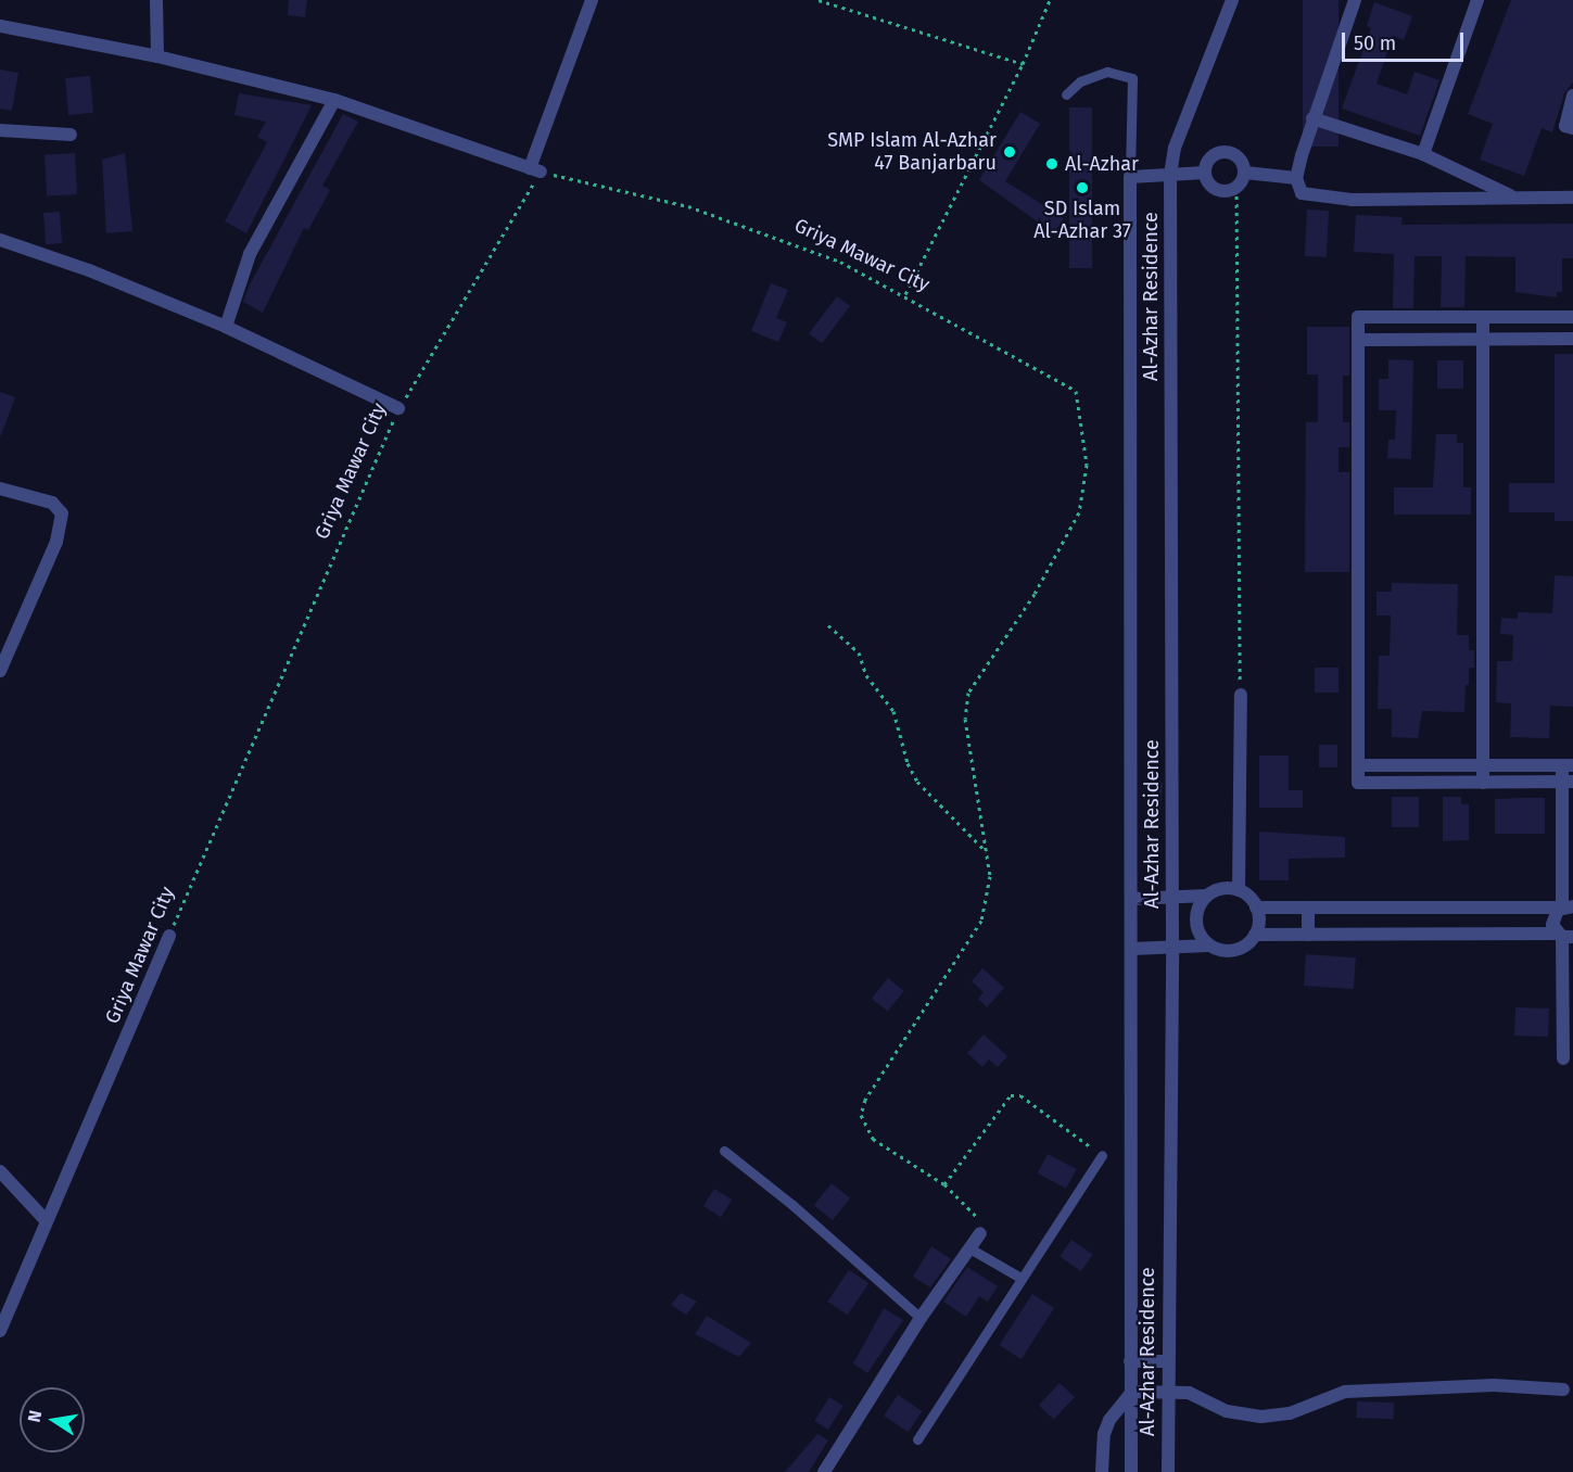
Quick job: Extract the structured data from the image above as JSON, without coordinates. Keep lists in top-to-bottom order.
{
  "streets": {
    "street": ["Griya Mawar City", "Al-Azhar Residence"]
  },
  "places": ["SMP Islam Al-Azhar 47 Banjarbaru", "Al-Azhar", "SD Islam Al-Azhar 37"],
  "scale_bar": "50 m",
  "north": "left"
}
